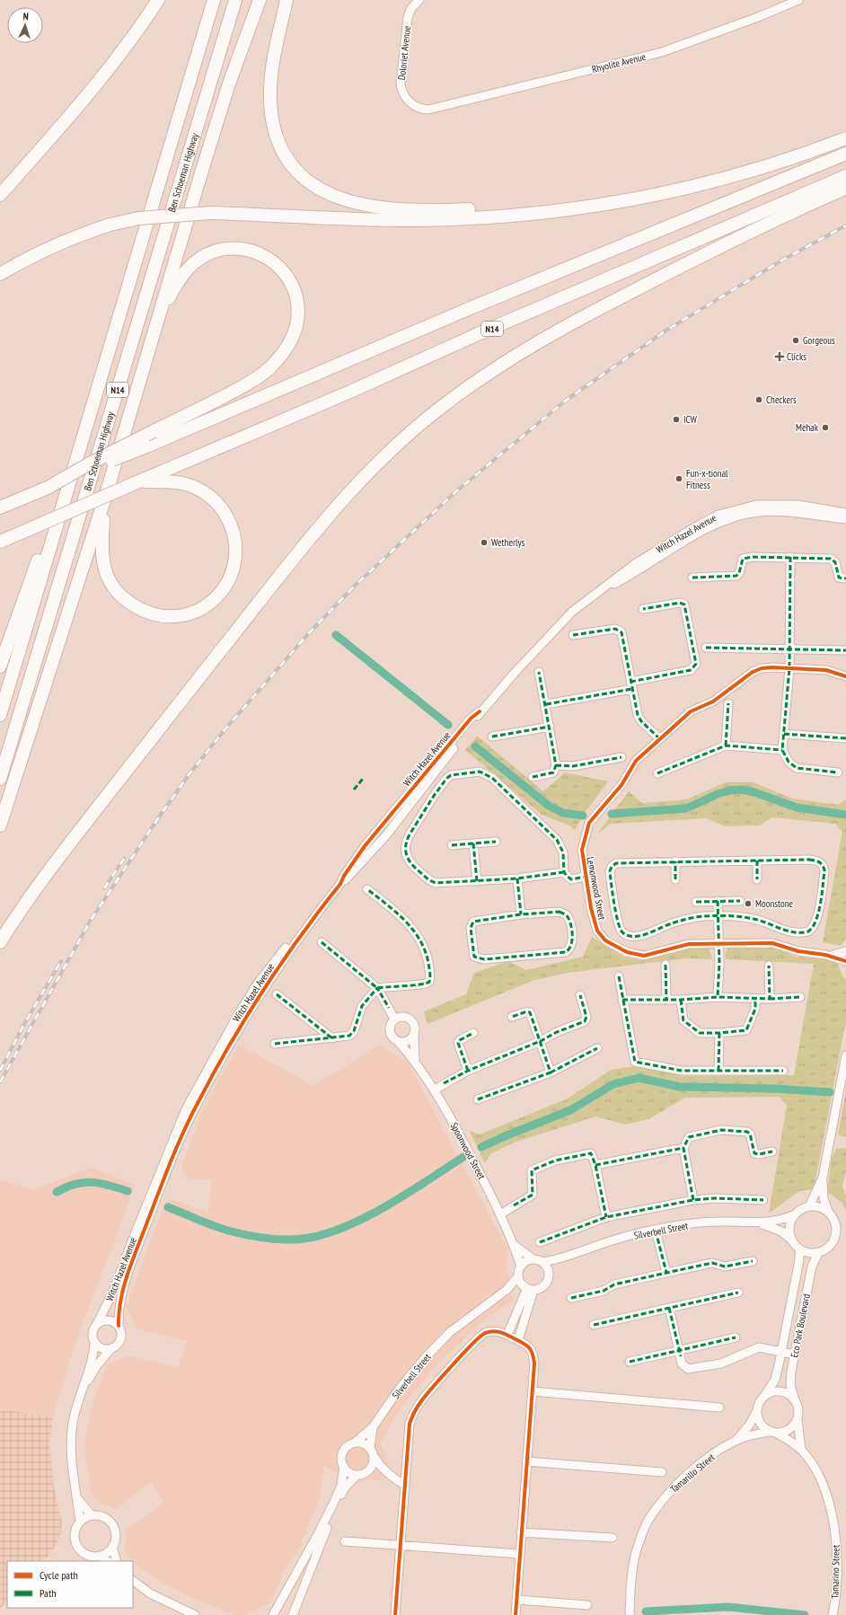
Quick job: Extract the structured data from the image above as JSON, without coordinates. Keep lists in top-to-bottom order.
{
  "streets": {
    "highway": ["Ben Schoeman Highway", "N14"],
    "street": [
      "Doloriet Avenue",
      "Rhyolite Avenue",
      "Witch Hazel Avenue",
      "Lemonwood Street",
      "Spoonwood Street",
      "Silverbell Street",
      "Eco Park Boulevard",
      "Tamarillo Street",
      "Tamarino Street"
    ]
  },
  "crossings": [
    ["Doloriet Avenue", "Rhyolite Avenue"],
    ["Spoonwood Street", "Silverbell Street"],
    ["Silverbell Street", "Eco Park Boulevard"],
    ["Eco Park Boulevard", "Tamarillo Street"],
    ["Eco Park Boulevard", "Tamarino Street"],
    ["Tamarillo Street", "Tamarino Street"]
  ],
  "places": {
    "other": [
      "Gorgeous",
      "Checkers",
      "ICW",
      "Mehak",
      "Fun-x-tional Fitness",
      "Wetherlys",
      "Moonstone"
    ],
    "health": ["Clicks"]
  },
  "legend": ["Cycle path", "Path"],
  "north": "top"
}
